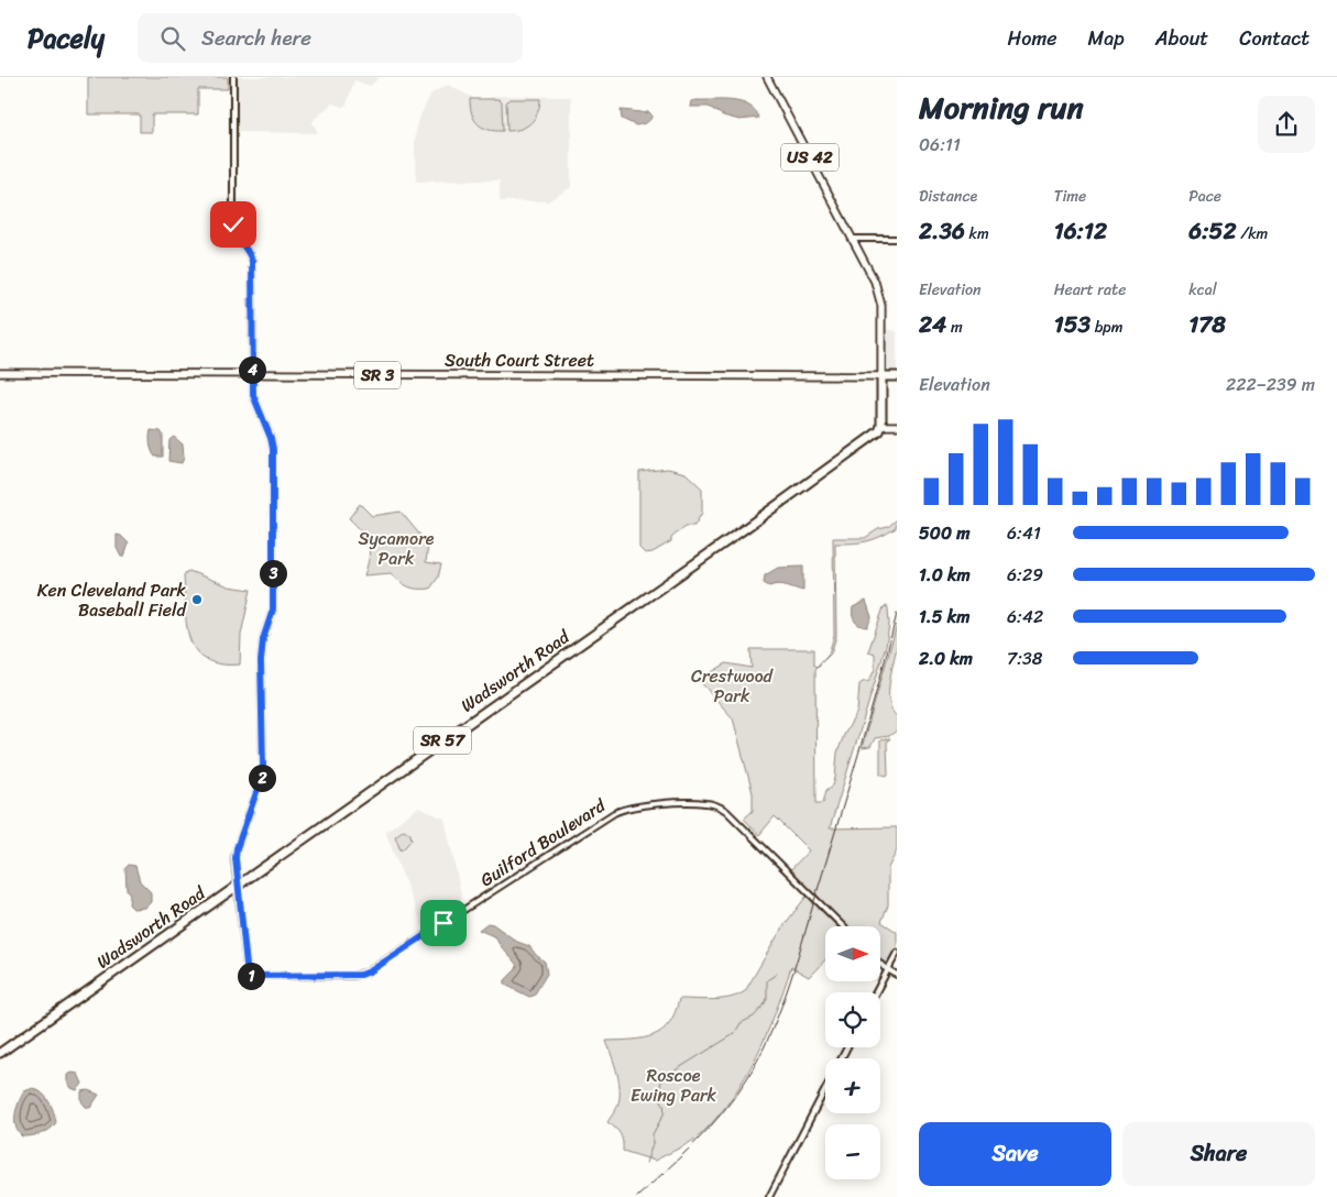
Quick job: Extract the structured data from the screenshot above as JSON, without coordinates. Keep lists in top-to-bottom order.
{
  "streets": {
    "highway": ["South Court Street", "Wadsworth Road", "SR 57"],
    "main road": ["US 42", "SR 3"],
    "street": ["Guilford Boulevard"]
  },
  "crossings": [
    ["US 42", "South Court Street"],
    ["Wadsworth Road", "Guilford Boulevard"]
  ],
  "parks": ["Sycamore Park", "Crestwood Park", "Roscoe Ewing Park"],
  "places": ["Ken Cleveland Park Baseball Field"],
  "north": "right",
  "page": {
    "header": "Pacely",
    "search": "Search here",
    "nav": [
      "Home",
      "Map",
      "About",
      "Contact"
    ],
    "heading": ["Morning run", "06:11"],
    "stats": [
      ["Distance", "2.36 km"],
      ["Time", "16:12"],
      ["Pace", "6:52 /km"],
      ["Elevation", "24 m"],
      ["Heart rate", "153 bpm"],
      ["kcal", "178"]
    ],
    "pins": [
      "4",
      "3",
      "2",
      "1"
    ],
    "chart": ["Elevation", "222–239 m"],
    "list": [
      {
        "name": "500 m",
        "note": "6:41"
      },
      {
        "name": "1.0 km",
        "note": "6:29"
      },
      {
        "name": "1.5 km",
        "note": "6:42"
      },
      {
        "name": "2.0 km",
        "note": "7:38"
      }
    ],
    "map_buttons": ["+", "−"],
    "buttons": ["Save", "Share"]
  }
}
